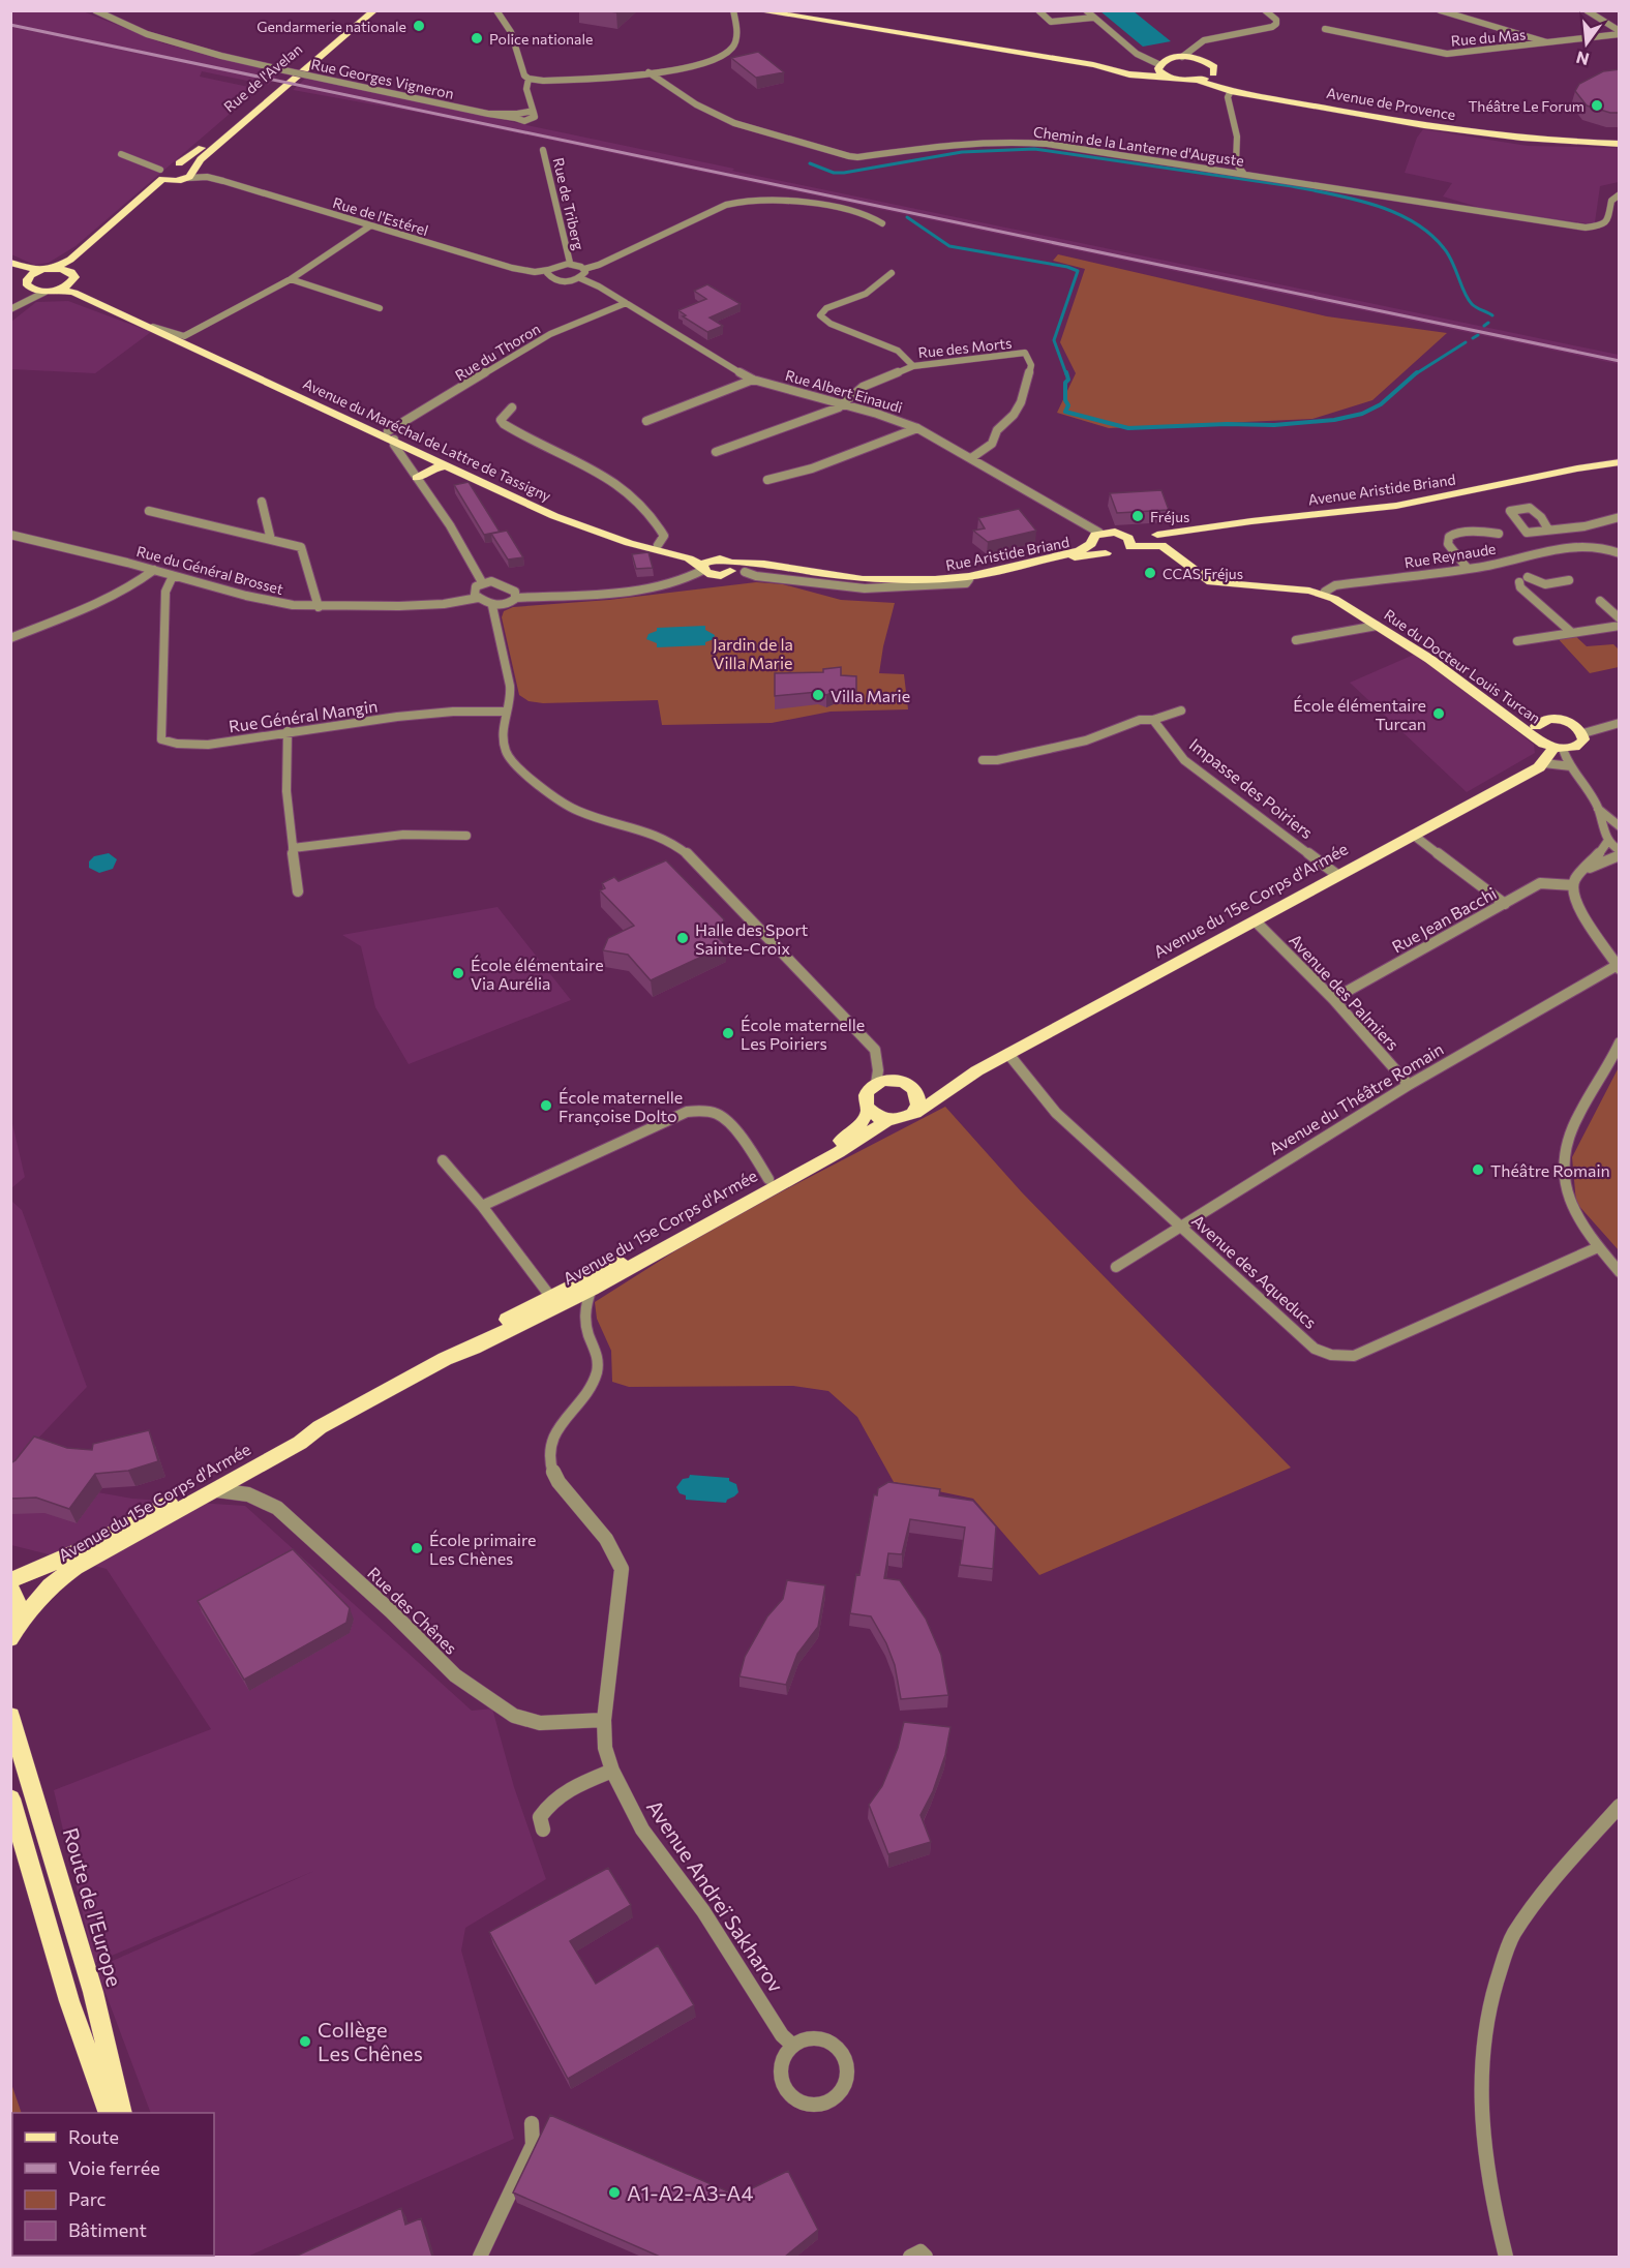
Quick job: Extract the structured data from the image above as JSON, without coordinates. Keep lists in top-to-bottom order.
{
  "streets": {
    "main road": [
      "Rue de l'Avelan",
      "Avenue de Provence",
      "Avenue du Maréchal de Lattre de Tassigny",
      "Avenue Aristide Briand",
      "Rue Aristide Briand",
      "Rue du Docteur Louis Turcan",
      "Avenue du 15e Corps d'Armée",
      "Route de l'Europe"
    ],
    "street": [
      "Rue du Mas",
      "Rue Georges Vigneron",
      "Chemin de la Lanterne d'Auguste",
      "Rue de Triberg",
      "Rue de l'Estérel",
      "Rue des Morts",
      "Rue du Thoron",
      "Rue Albert Einaudi",
      "Rue Reynaude",
      "Rue du Général Brosset",
      "Rue Général Mangin",
      "Impasse des Poiriers",
      "Rue Jean Bacchi",
      "Avenue des Palmiers",
      "Avenue du Théâtre Romain",
      "Avenue des Aqueducs",
      "Rue des Chênes",
      "Avenue Andreï Sakharov"
    ]
  },
  "crossings": [
    ["Rue de l'Avelan", "Rue de l'Estérel"],
    ["Rue de l'Avelan", "Avenue du Maréchal de Lattre de Tassigny"],
    ["Rue des Morts", "Rue Albert Einaudi"],
    ["Rue du Thoron", "Rue Albert Einaudi"],
    ["Rue du Thoron", "Avenue du Maréchal de Lattre de Tassigny"],
    ["Avenue Aristide Briand", "Rue du Docteur Louis Turcan"],
    ["Rue Reynaude", "Rue du Docteur Louis Turcan"],
    ["Rue du Général Brosset", "Rue Général Mangin"],
    ["Impasse des Poiriers", "Avenue du 15e Corps d'Armée"],
    ["Avenue du 15e Corps d'Armée", "Avenue des Palmiers"],
    ["Avenue du 15e Corps d'Armée", "Avenue des Aqueducs"],
    ["Avenue du 15e Corps d'Armée", "Rue des Chênes"],
    ["Avenue du 15e Corps d'Armée", "Avenue Andreï Sakharov"],
    ["Rue Jean Bacchi", "Avenue des Palmiers"],
    ["Avenue des Palmiers", "Avenue du Théâtre Romain"],
    ["Avenue du Théâtre Romain", "Avenue des Aqueducs"],
    ["Rue des Chênes", "Avenue Andreï Sakharov"]
  ],
  "parks": ["Jardin de la Villa Marie"],
  "places": [
    "Gendarmerie nationale",
    "Police nationale",
    "Théâtre Le Forum",
    "Fréjus",
    "CCAS Fréjus",
    "Villa Marie",
    "École élémentaire Turcan",
    "Halle des Sport Sainte-Croix",
    "École élémentaire Via Aurélia",
    "École maternelle Les Poiriers",
    "École maternelle Françoise Dolto",
    "Théâtre Romain",
    "École primaire Les Chènes",
    "Collège Les Chênes",
    "A1-A2-A3-A4"
  ],
  "legend": [
    "Route",
    "Voie ferrée",
    "Parc",
    "Bâtiment"
  ],
  "north": "bottom"
}
